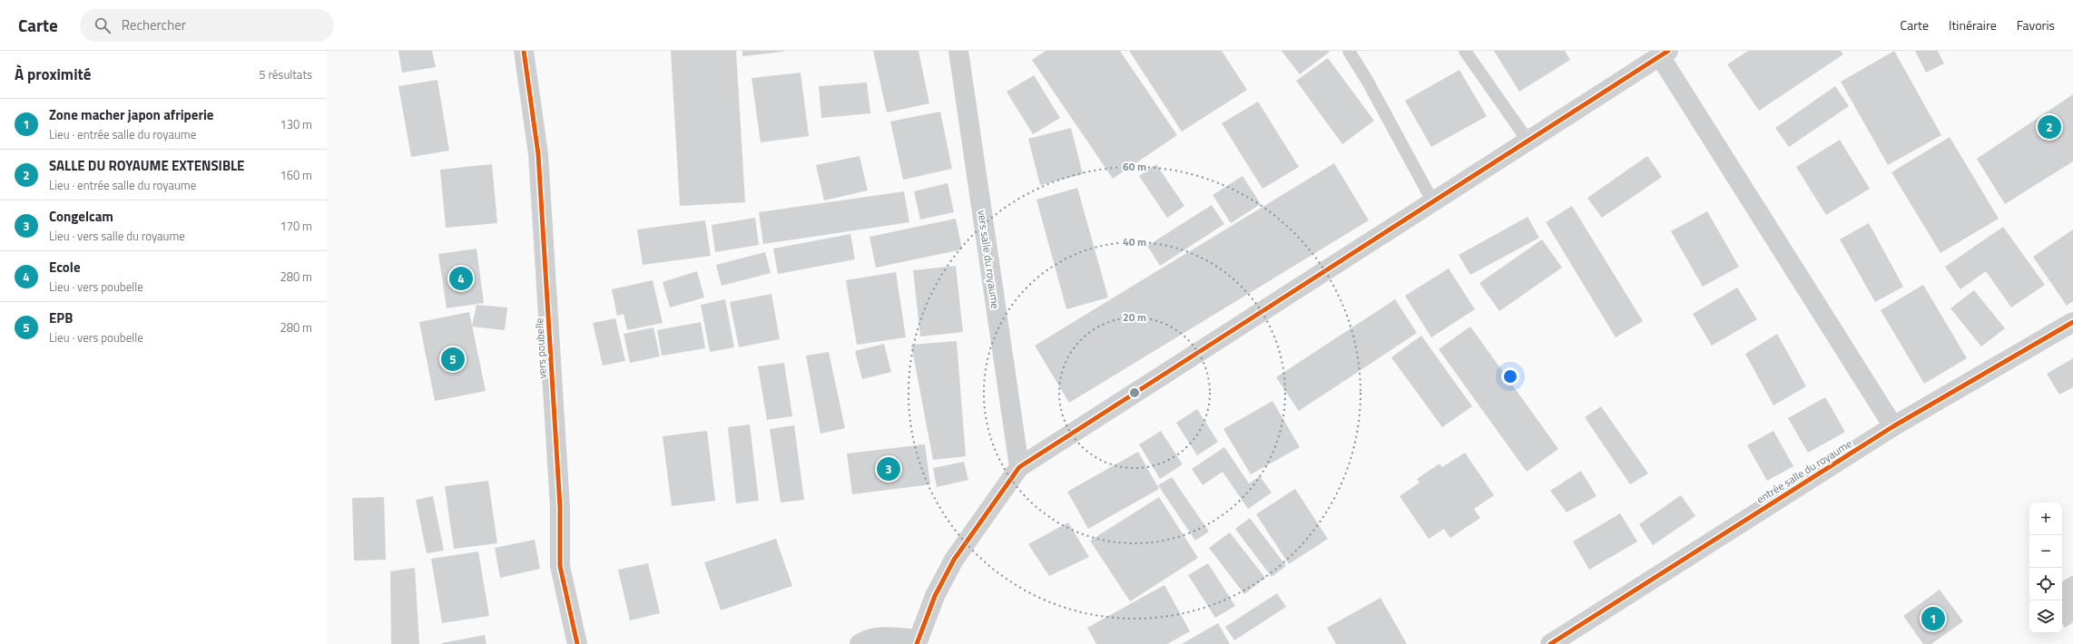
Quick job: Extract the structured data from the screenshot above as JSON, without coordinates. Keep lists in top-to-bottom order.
{
  "streets": {
    "street": ["vers salle du royaume", "vers poubelle", "entrée salle du royaume"]
  },
  "page": {
    "header": "Carte",
    "search": "Rechercher",
    "nav": ["Carte", "Itinéraire", "Favoris"],
    "heading": ["À proximité", "5 résultats"],
    "list": [
      {
        "mark": "1",
        "name": "Zone macher japon afriperie",
        "note": "Lieu · entrée salle du royaume",
        "value": "130 m"
      },
      {
        "mark": "2",
        "name": "SALLE DU ROYAUME EXTENSIBLE",
        "note": "Lieu · entrée salle du royaume",
        "value": "160 m"
      },
      {
        "mark": "3",
        "name": "Congelcam",
        "note": "Lieu · vers salle du royaume",
        "value": "170 m"
      },
      {
        "mark": "4",
        "name": "Ecole",
        "note": "Lieu · vers poubelle",
        "value": "280 m"
      },
      {
        "mark": "5",
        "name": "EPB",
        "note": "Lieu · vers poubelle",
        "value": "280 m"
      }
    ],
    "pins": [
      "2",
      "4",
      "5",
      "3",
      "1"
    ],
    "map_buttons": ["+", "−"]
  },
  "rings": ["60 m", "40 m", "20 m"]
}
